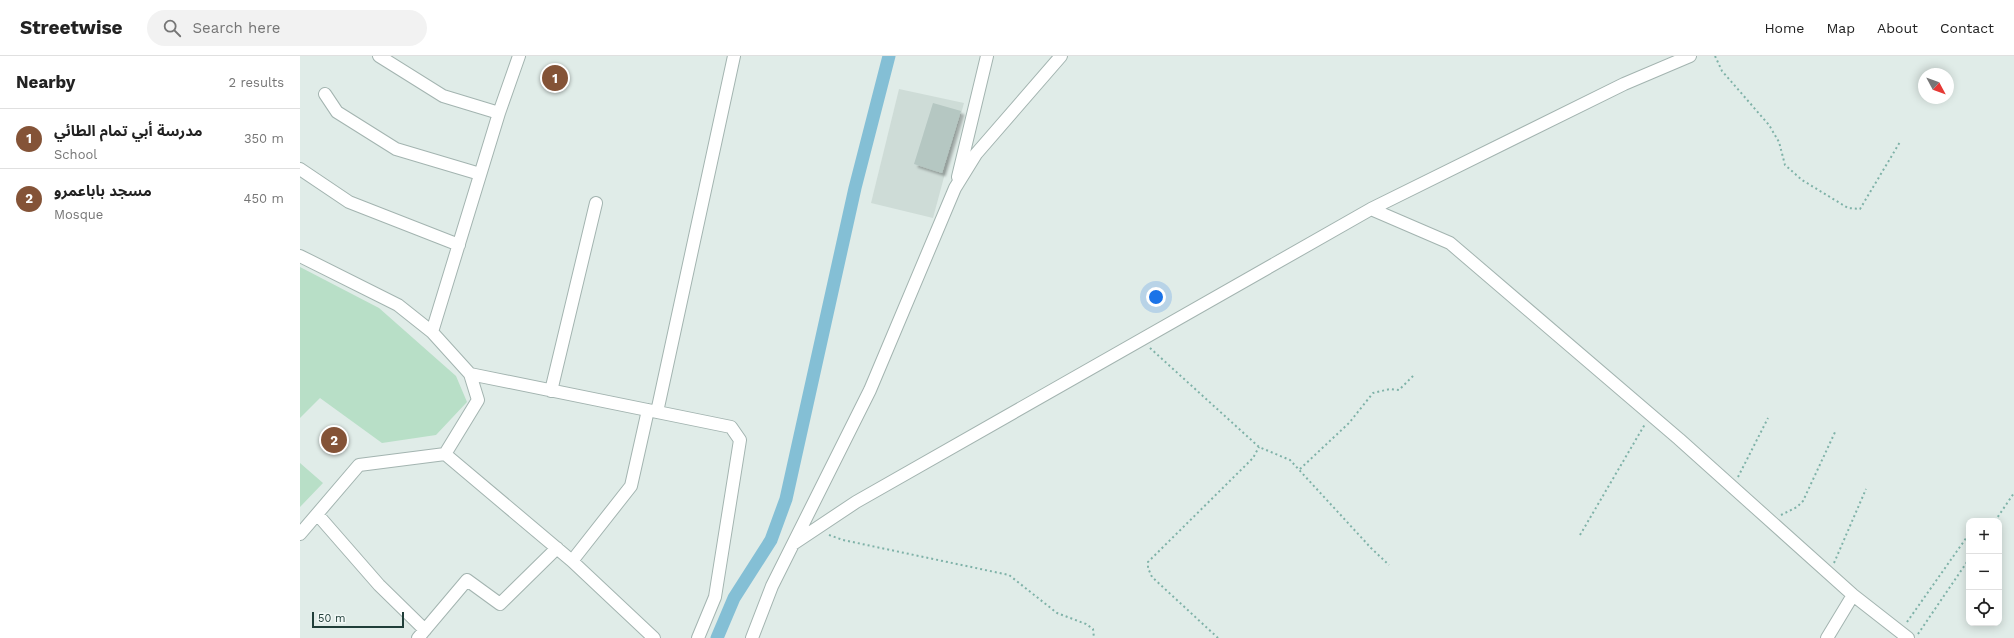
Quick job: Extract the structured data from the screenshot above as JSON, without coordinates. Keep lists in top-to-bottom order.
{
  "scale_bar": "50 m",
  "north": "bottom right",
  "page": {
    "header": "Streetwise",
    "search": "Search here",
    "nav": [
      "Home",
      "Map",
      "About",
      "Contact"
    ],
    "heading": ["Nearby", "2 results"],
    "pins": ["1", "2"],
    "list": [
      {
        "mark": "1",
        "name": "مدرسة أبي تمام الطائي",
        "note": "School",
        "value": "350 m"
      },
      {
        "mark": "2",
        "name": "مسجد باباعمرو",
        "note": "Mosque",
        "value": "450 m"
      }
    ],
    "map_buttons": ["+", "−"],
    "scale": "50 m"
  }
}
